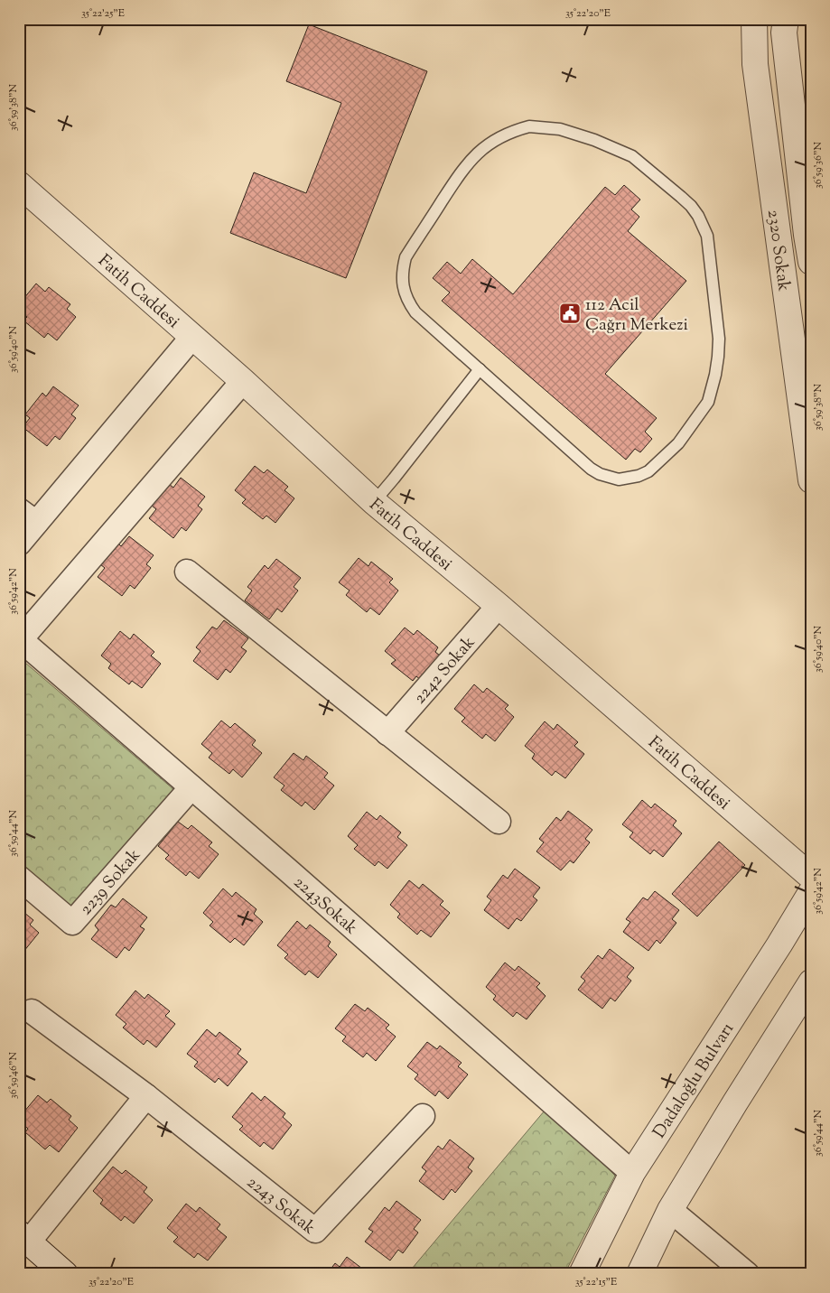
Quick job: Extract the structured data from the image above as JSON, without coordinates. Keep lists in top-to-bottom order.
{
  "streets": {
    "street": [
      "2320 Sokak",
      "Fatih Caddesi",
      "2242 Sokak",
      "2239 Sokak",
      "2243Sokak",
      "Dadaloğlu Bulvarı",
      "2243 Sokak"
    ]
  },
  "crossings": [
    ["Fatih Caddesi", "2242 Sokak"],
    ["2239 Sokak", "2243Sokak"],
    ["2243Sokak", "Dadaloğlu Bulvarı"]
  ],
  "places": {
    "public building": ["112 Acil Çağrı Merkezi"]
  },
  "coordinates": [
    "35°22'25\"E",
    "35°22'20\"E",
    "36°59'38\"N",
    "36°59'36\"N",
    "36°59'40\"N",
    "36°59'42\"N",
    "36°59'44\"N",
    "36°59'46\"N",
    "35°22'15\"E"
  ]
}
